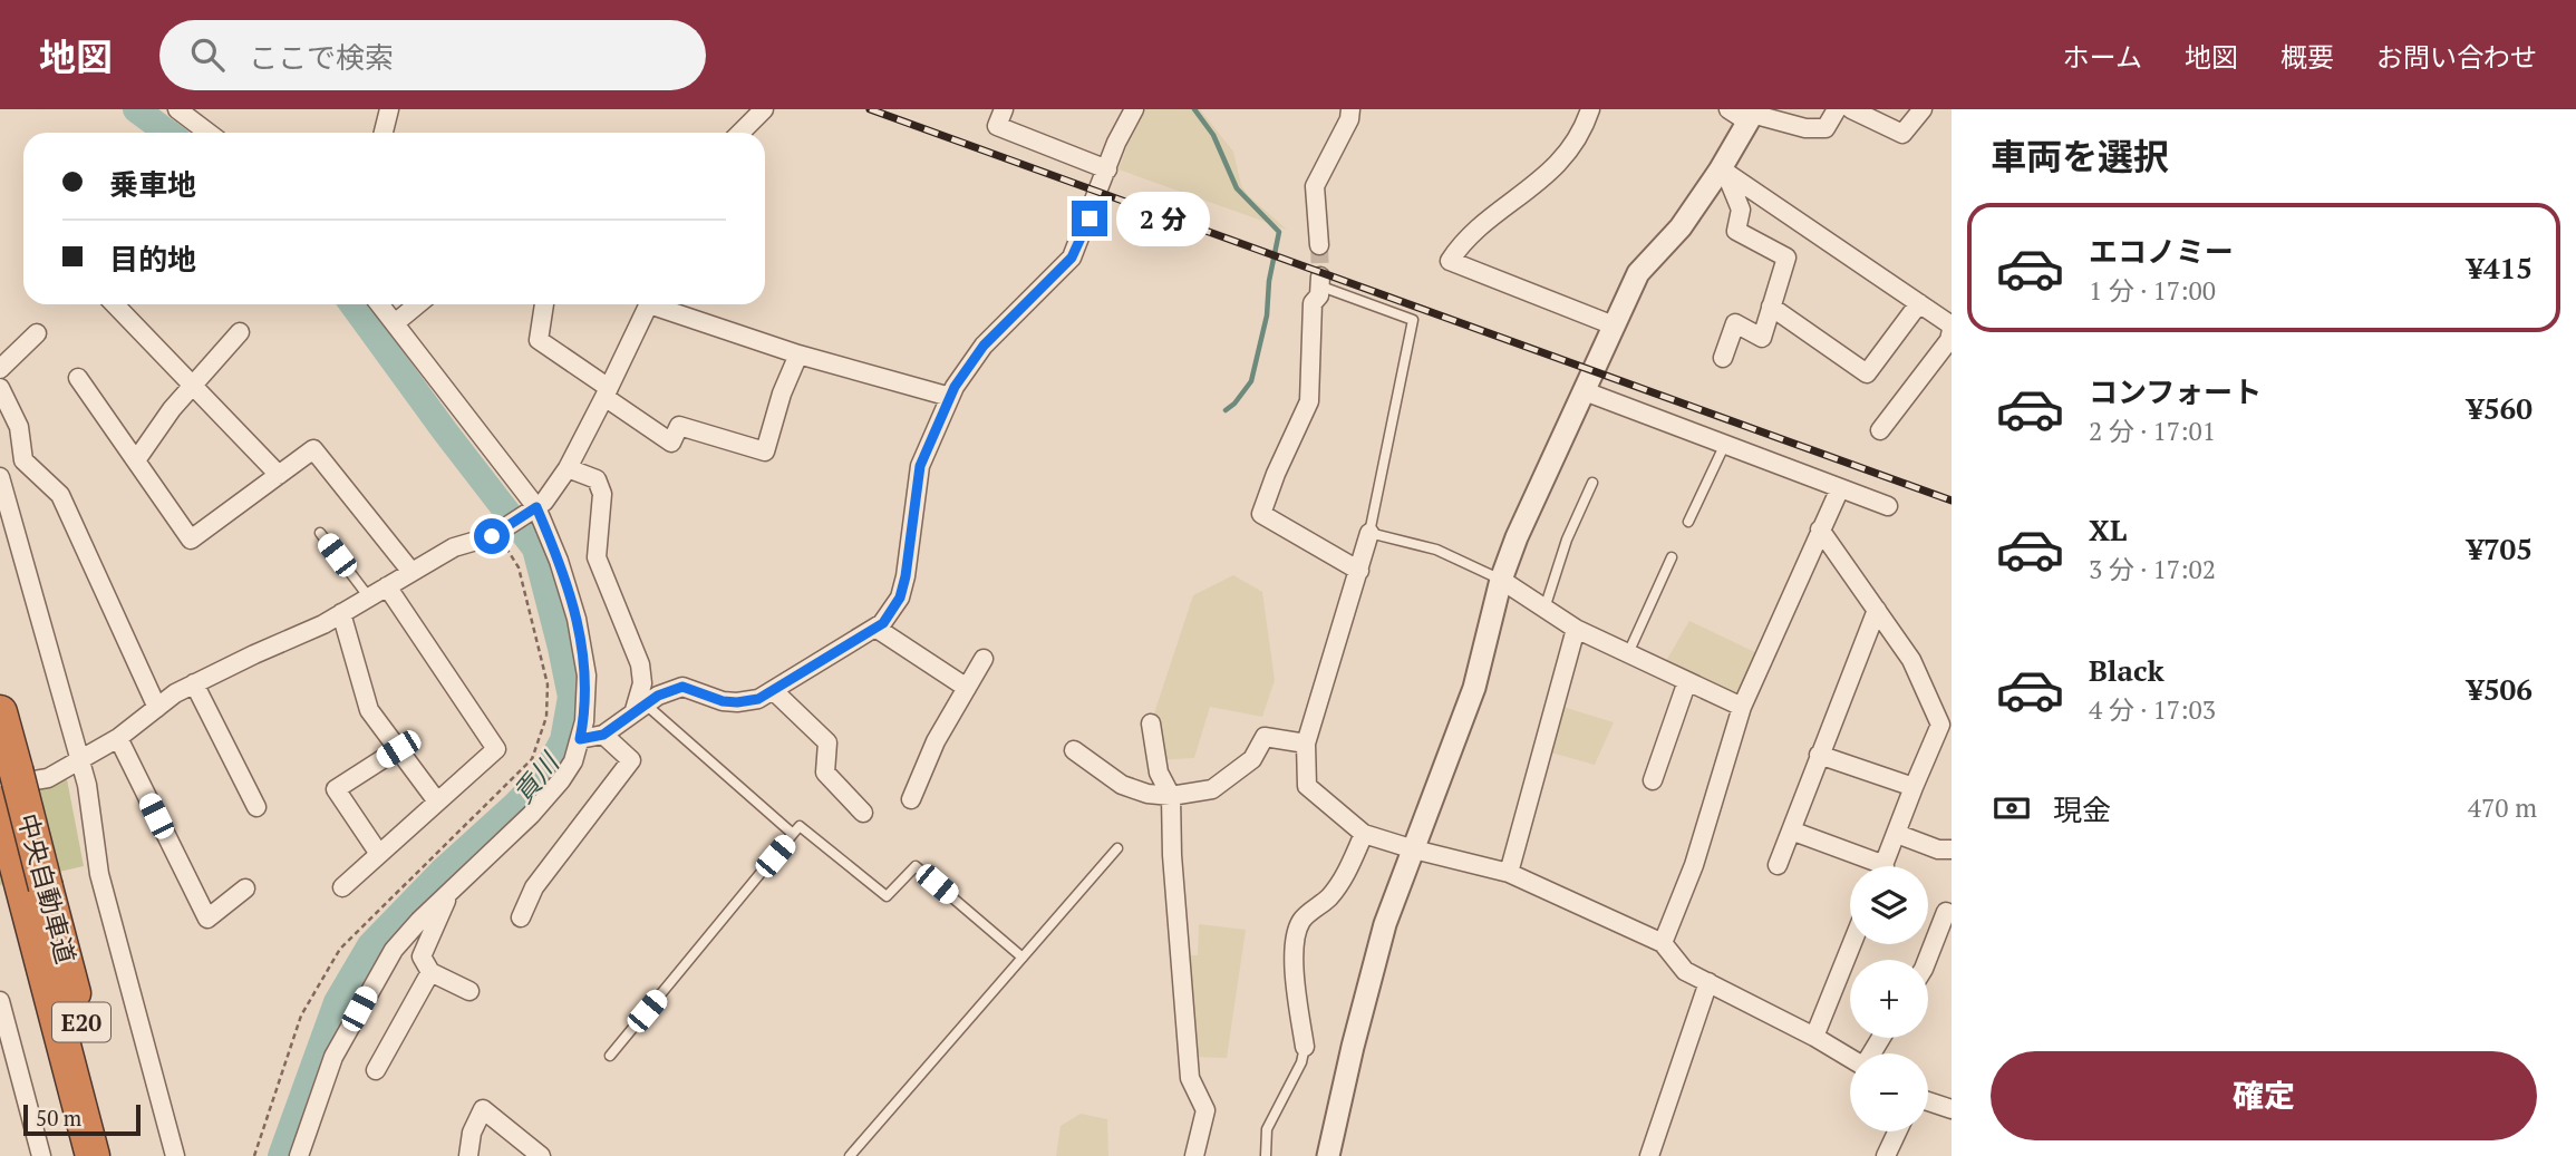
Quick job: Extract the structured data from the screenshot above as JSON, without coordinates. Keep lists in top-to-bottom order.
{
  "streets": {
    "highway": ["中央自動車道", "E20"]
  },
  "water": ["貢川"],
  "scale_bar": "50 m",
  "page": {
    "header": "地図",
    "search": "ここで検索",
    "nav": [
      "ホーム",
      "地図",
      "概要",
      "お問い合わせ"
    ],
    "heading": "車両を選択",
    "banner": ["乗車地", "目的地"],
    "bubble": "2 分",
    "list": [
      {
        "name": "エコノミー",
        "note": "1 分 · 17:00",
        "value": "¥415"
      },
      {
        "name": "コンフォート",
        "note": "2 分 · 17:01",
        "value": "¥560"
      },
      {
        "name": "XL",
        "note": "3 分 · 17:02",
        "value": "¥705"
      },
      {
        "name": "Black",
        "note": "4 分 · 17:03",
        "value": "¥506"
      }
    ],
    "pay": ["現金", "470 m"],
    "map_buttons": ["+", "−"],
    "buttons": "確定",
    "scale": "50 m"
  }
}
